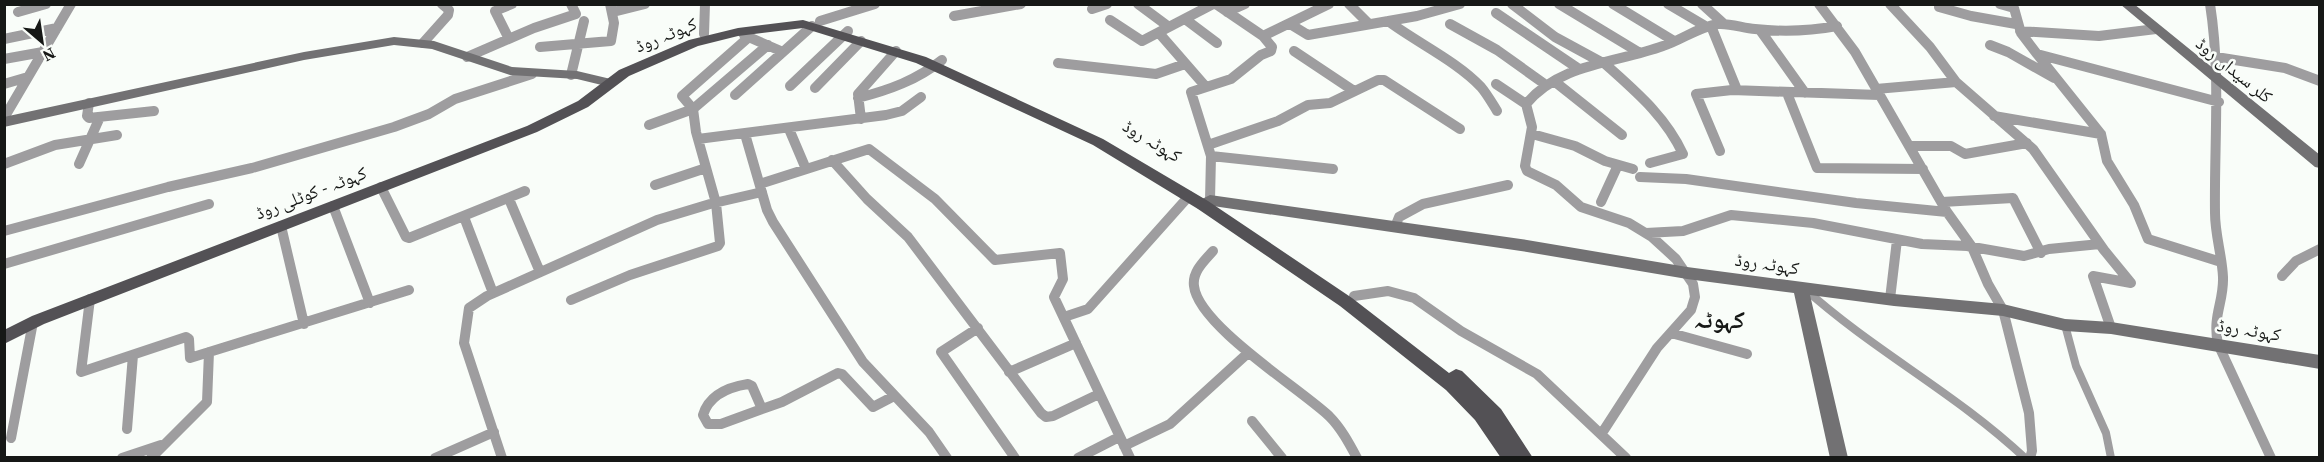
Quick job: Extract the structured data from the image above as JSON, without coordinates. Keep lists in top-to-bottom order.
{
  "streets": {
    "main road": ["کہوٹہ روڈ", "کلر سیداں روڈ", "کہوٹہ - کوٹلی روڈ"]
  },
  "crossings": [
    ["کہوٹہ روڈ", "کہوٹہ - کوٹلی روڈ"]
  ],
  "districts": ["کہوٹہ"],
  "north": "bottom right"
}
